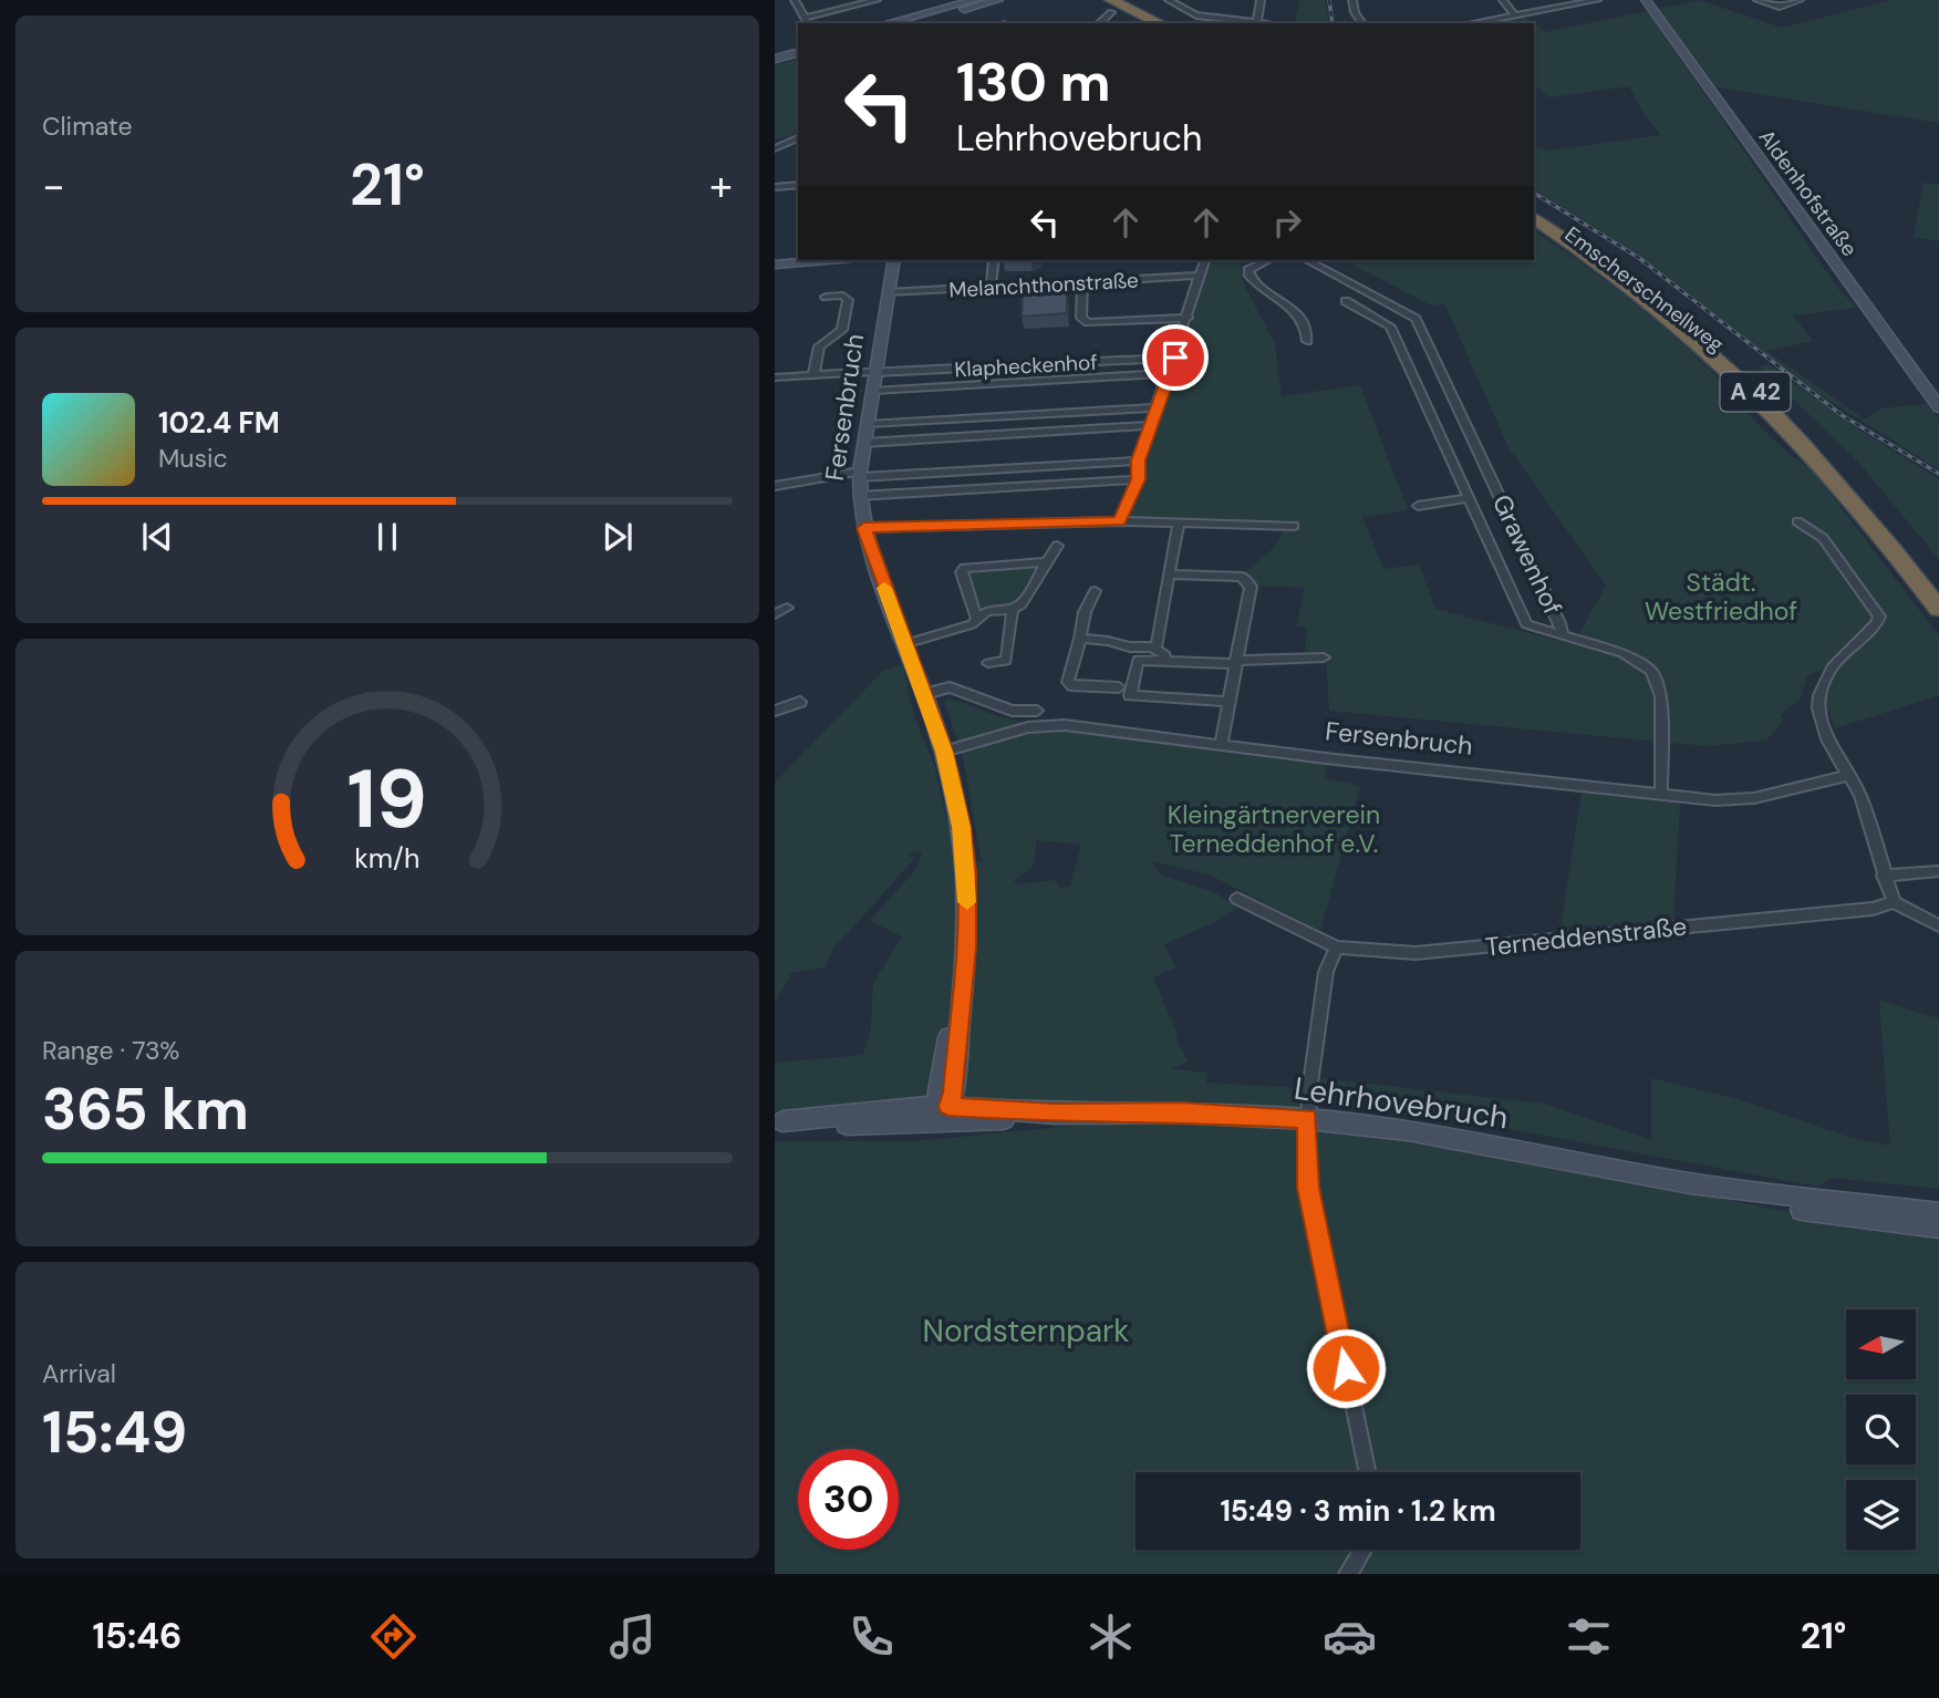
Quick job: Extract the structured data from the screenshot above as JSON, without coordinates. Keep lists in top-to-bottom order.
{
  "streets": {
    "highway": ["Emscherschnellweg", "A 42"],
    "street": [
      "Aldenhofstraße",
      "Melanchthonstraße",
      "Klapheckenhof",
      "Fersenbruch",
      "Grawenhof",
      "Terneddenstraße",
      "Lehrhovebruch"
    ]
  },
  "crossings": [
    ["Melanchthonstraße", "Fersenbruch"],
    ["Klapheckenhof", "Fersenbruch"],
    ["Fersenbruch", "Lehrhovebruch"]
  ],
  "parks": ["Städt. Westfriedhof", "Kleingärtnerverein Terneddenhof e.V.", "Nordsternpark"],
  "north": "left",
  "page": {
    "tile": [
      "Climate",
      ["Range · 73%", "365 km"],
      ["Arrival", "15:49"]
    ],
    "turn": ["130 m", "Lehrhovebruch"],
    "heat": ["−", "21°", "+"],
    "song": ["102.4 FM", "Music"],
    "limit": "30",
    "trip": "15:49 · 3 min · 1.2 km",
    "tabs": ["15:46", "21°"],
    "gauge": ["19", "km/h"]
  }
}
